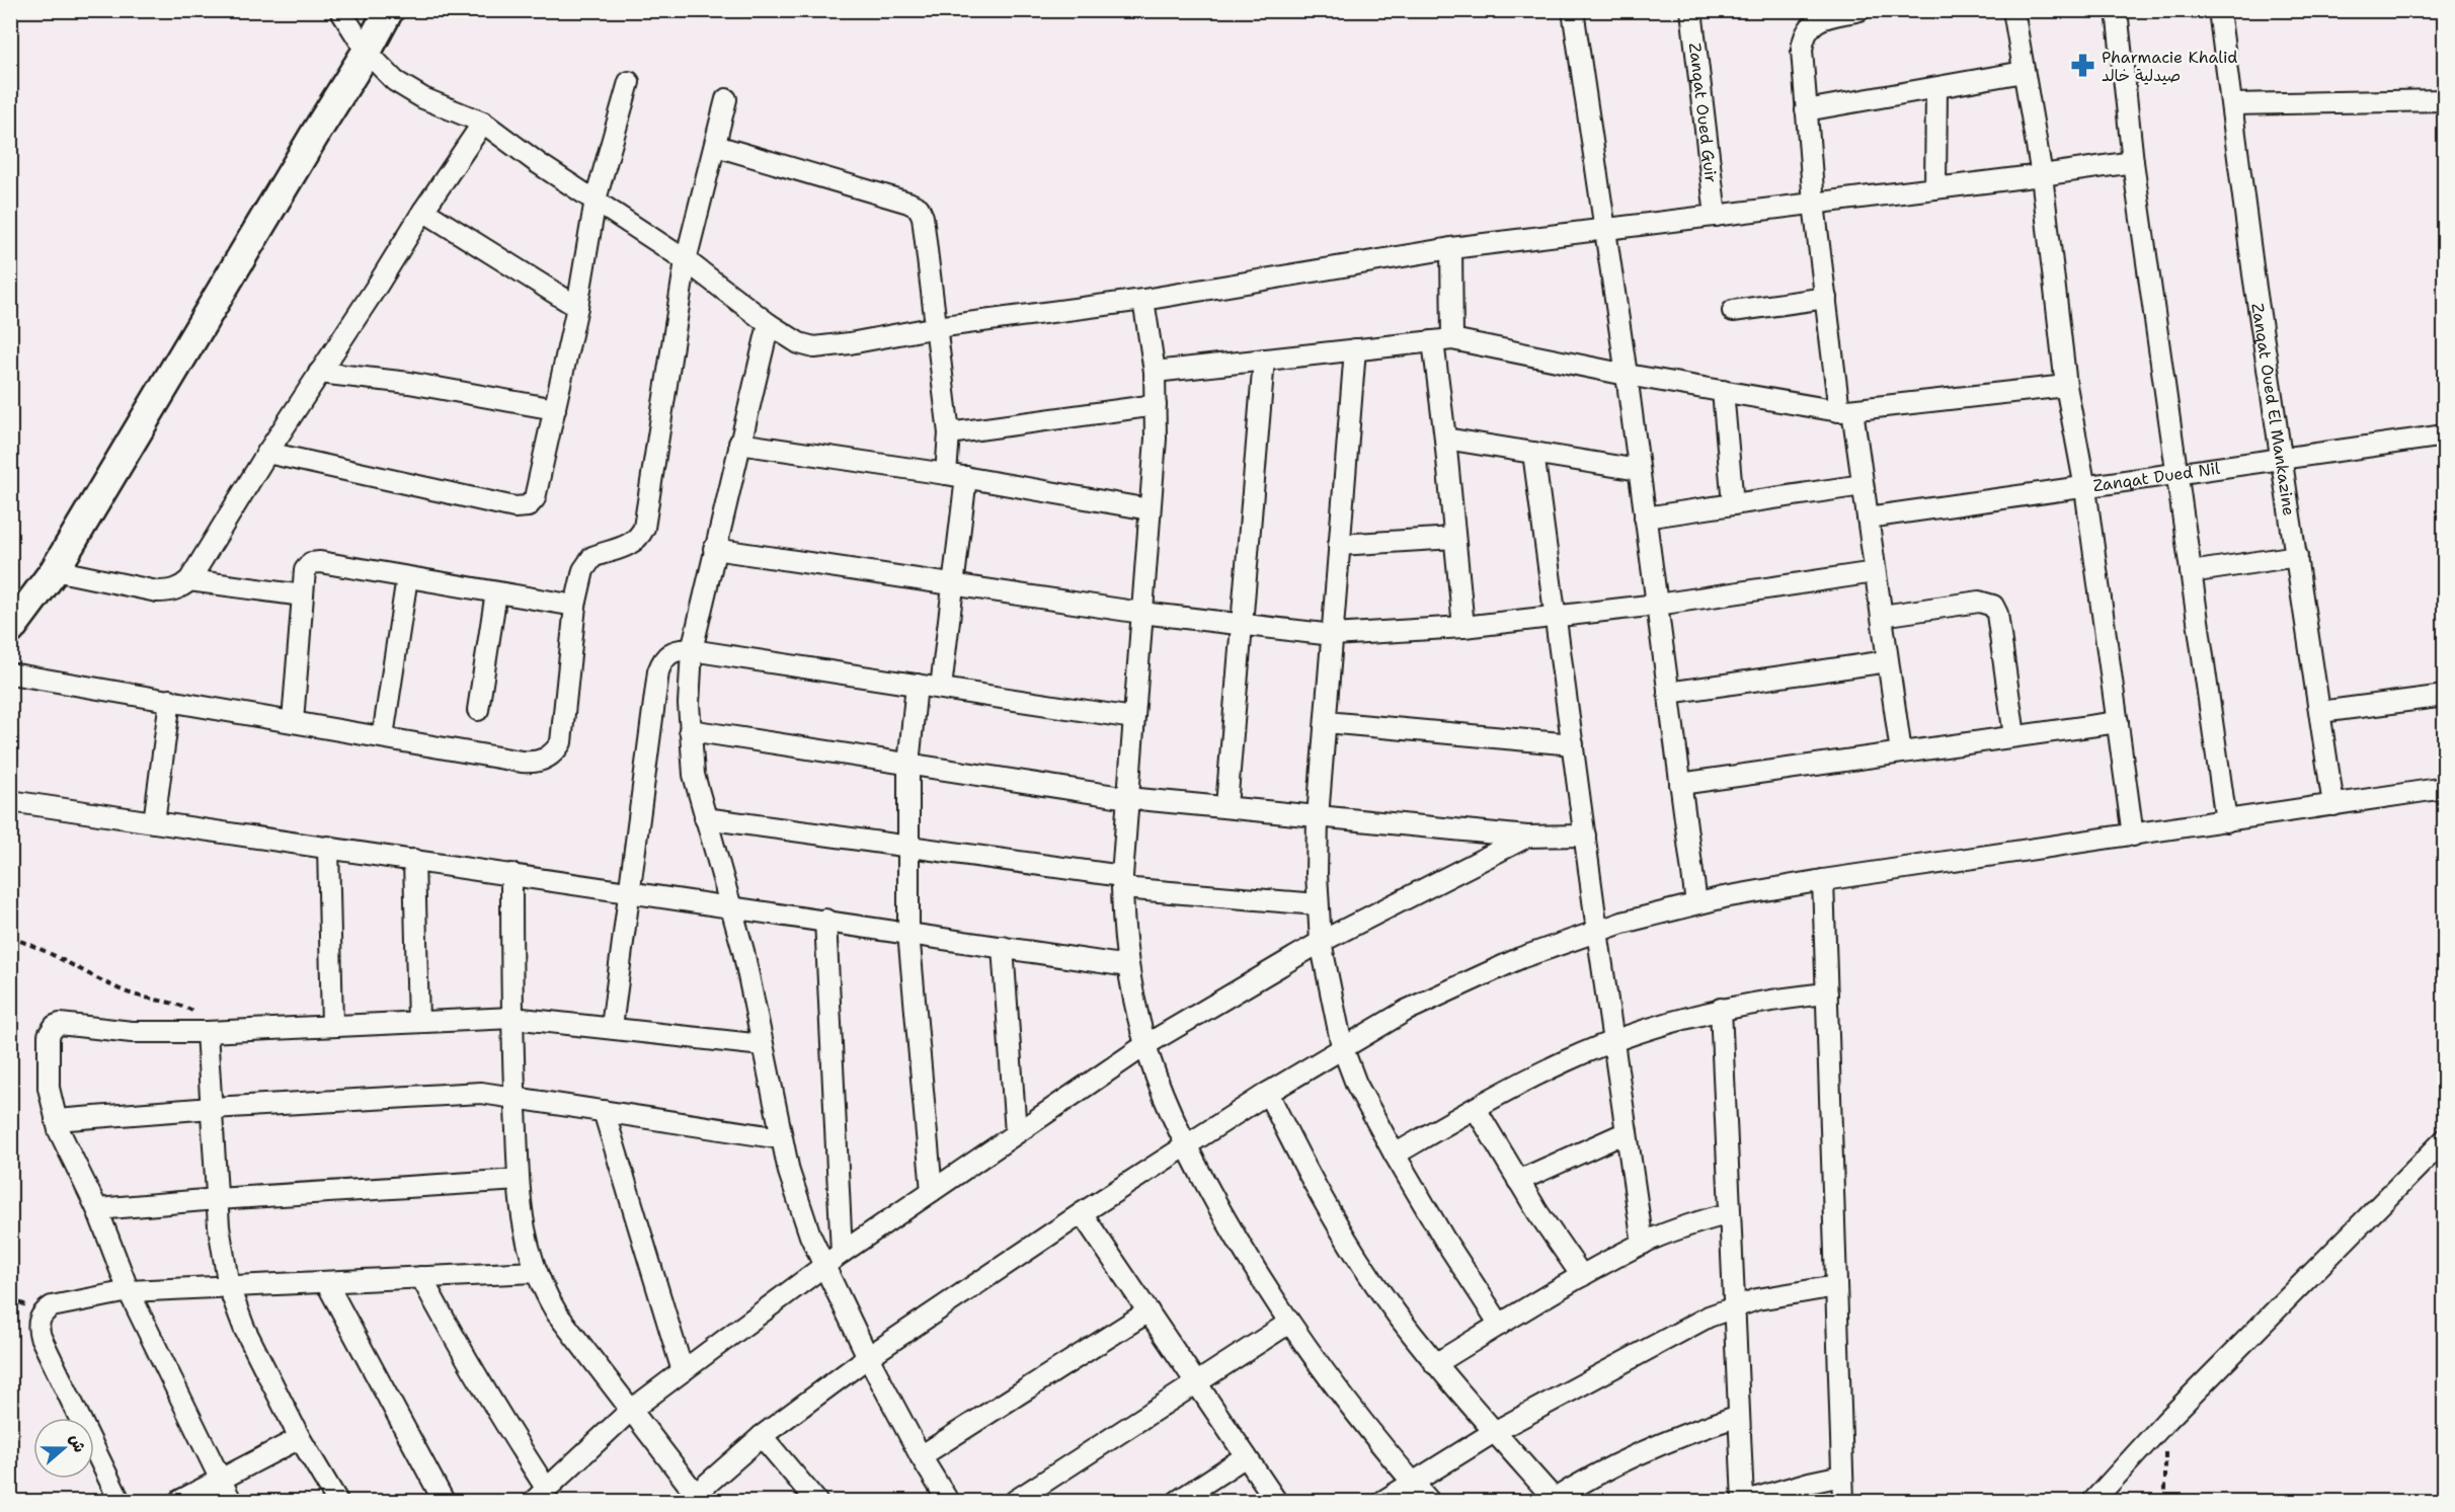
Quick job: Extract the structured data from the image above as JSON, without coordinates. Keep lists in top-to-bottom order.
{
  "streets": {
    "street": ["Zanqat Oued Guir", "Zanqat Oued El Mankazine", "Zanqat Dued Nil"]
  },
  "crossings": [
    ["Zanqat Oued El Mankazine", "Zanqat Dued Nil"]
  ],
  "places": {
    "pharmacy": ["Pharmacie Khalid صيدلية خالد"]
  },
  "north": "right"
}
